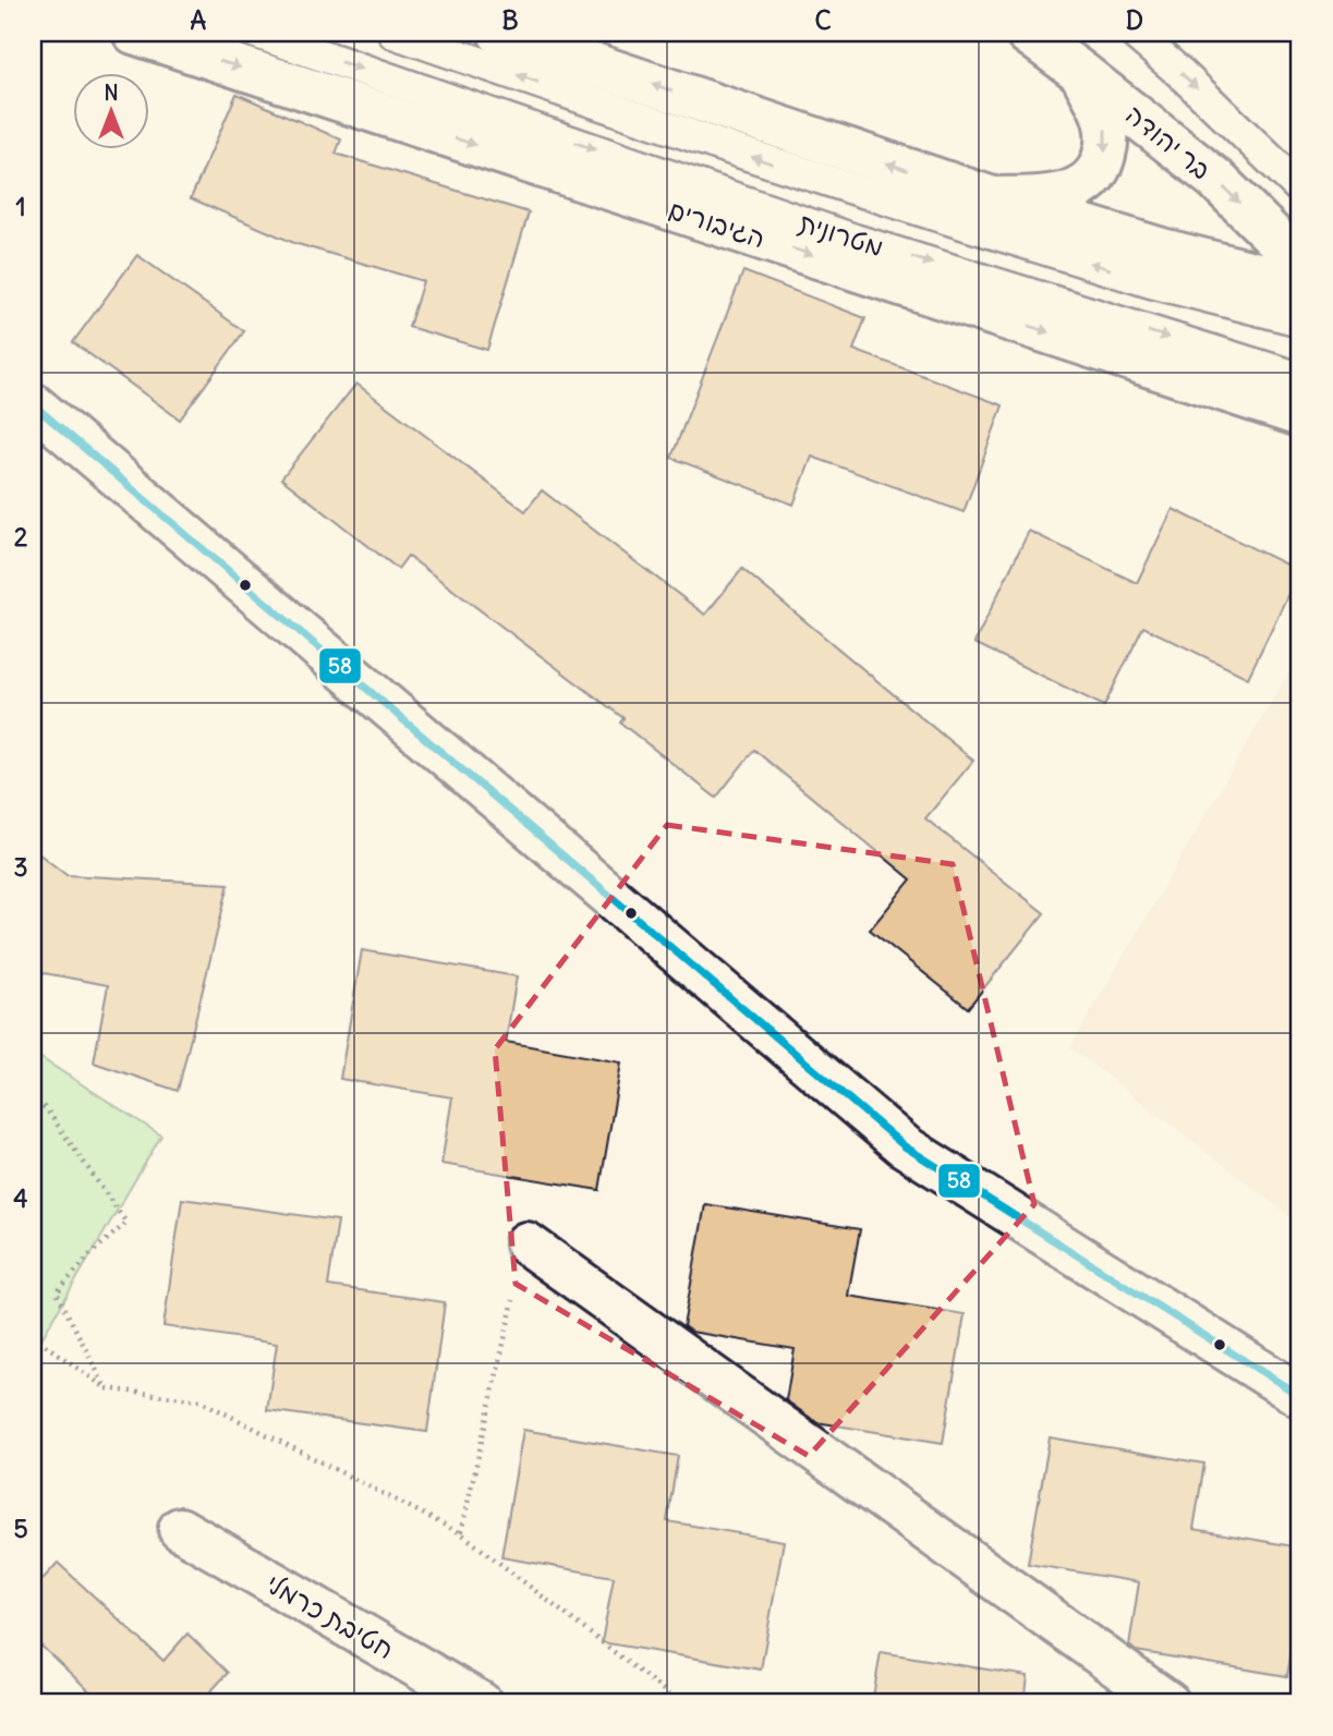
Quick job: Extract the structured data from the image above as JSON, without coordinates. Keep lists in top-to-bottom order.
{
  "streets": {
    "main road": ["בר יהודה", "הגיבורים", "חטיבת כרמלי"],
    "lane": ["מטרונית"]
  },
  "lines": ["transit line 58"],
  "north": "top",
  "grid": {
    "columns": [
      "A",
      "B",
      "C",
      "D"
    ],
    "rows": [
      "1",
      "2",
      "3",
      "4",
      "5"
    ]
  }
}
